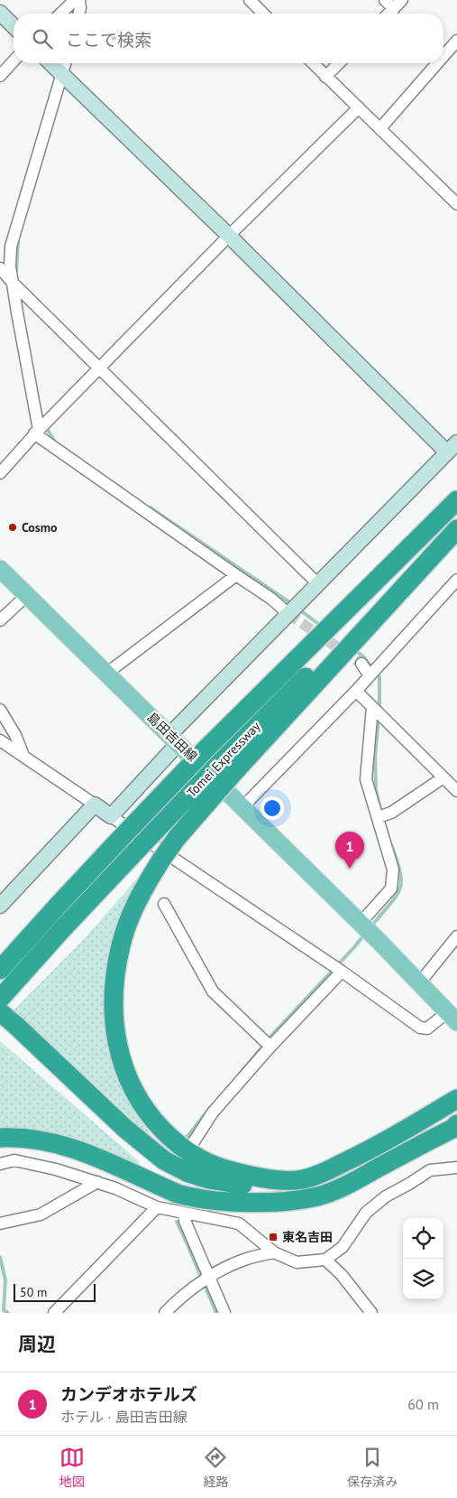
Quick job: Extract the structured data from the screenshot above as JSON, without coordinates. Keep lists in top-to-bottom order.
{
  "streets": {
    "highway": ["Tomei Expressway"],
    "main road": ["島田吉田線"]
  },
  "places": {
    "other": ["Cosmo"],
    "transit": ["東名吉田"]
  },
  "scale_bar": "50 m",
  "page": {
    "search": "ここで検索",
    "pins": "1",
    "scale": "50 m",
    "heading": "周辺",
    "list": [
      {
        "mark": "1",
        "name": "カンデオホテルズ",
        "note": "ホテル · 島田吉田線",
        "value": "60 m"
      }
    ],
    "nav": ["地図", "経路", "保存済み"]
  }
}
